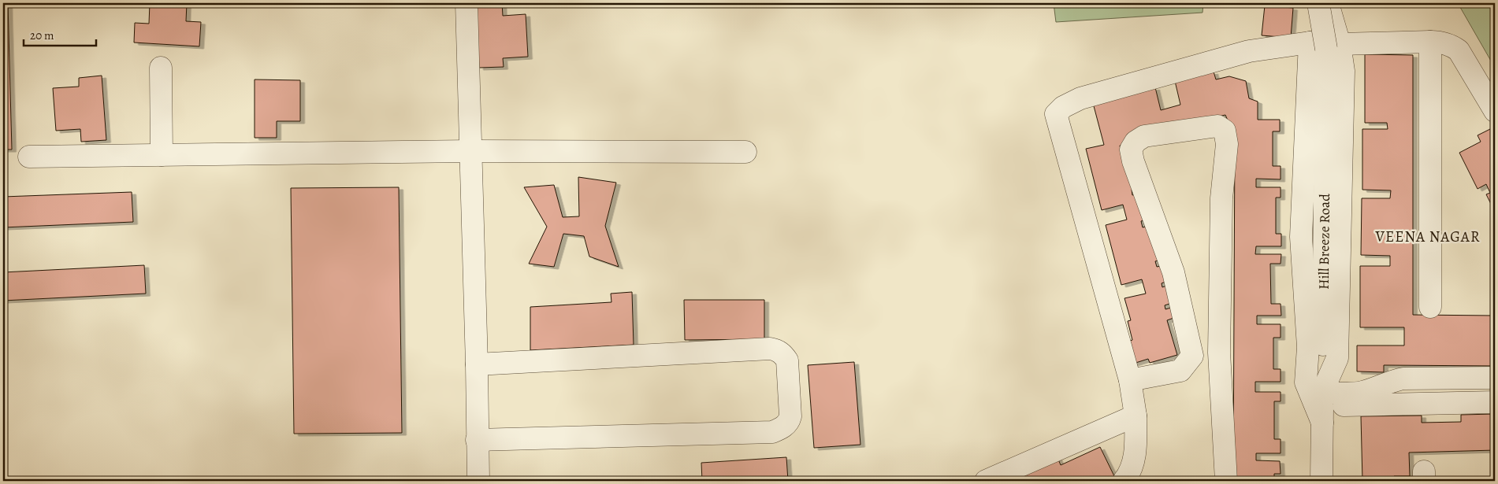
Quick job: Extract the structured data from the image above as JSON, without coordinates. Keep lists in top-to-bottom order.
{
  "streets": {
    "street": ["Hill Breeze Road"]
  },
  "districts": ["VEENA NAGAR"],
  "scale_bar": "20 m"
}
